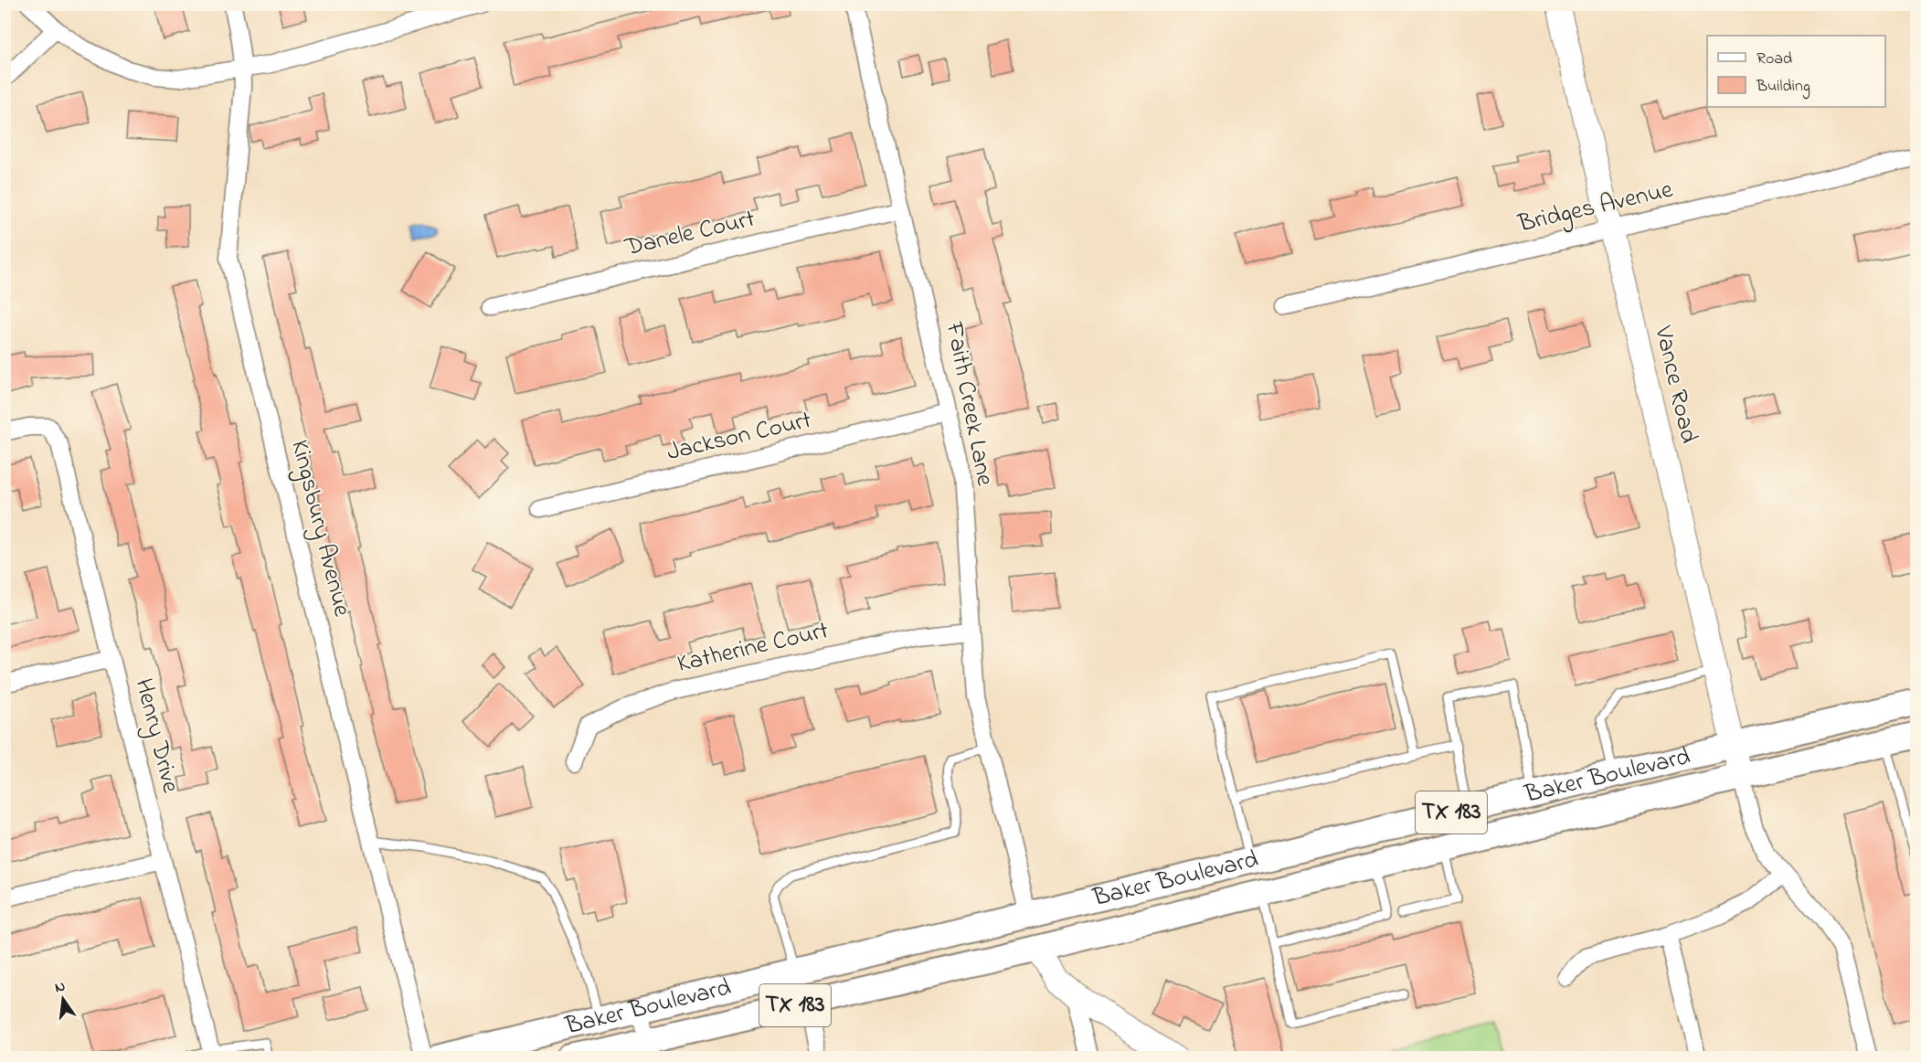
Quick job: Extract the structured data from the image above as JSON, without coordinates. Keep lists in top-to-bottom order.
{
  "streets": {
    "main road": ["Baker Boulevard", "TX 183"],
    "street": [
      "Bridges Avenue",
      "Danele Court",
      "Vance Road",
      "Faith Creek Lane",
      "Jackson Court",
      "Kingsbury Avenue",
      "Katherine Court",
      "Henry Drive"
    ]
  },
  "crossings": [
    ["Bridges Avenue", "Vance Road"],
    ["Danele Court", "Faith Creek Lane"],
    ["Vance Road", "Baker Boulevard"],
    ["Faith Creek Lane", "Jackson Court"],
    ["Faith Creek Lane", "Katherine Court"],
    ["Faith Creek Lane", "Baker Boulevard"]
  ],
  "legend": ["Road", "Building"],
  "north": "top"
}
